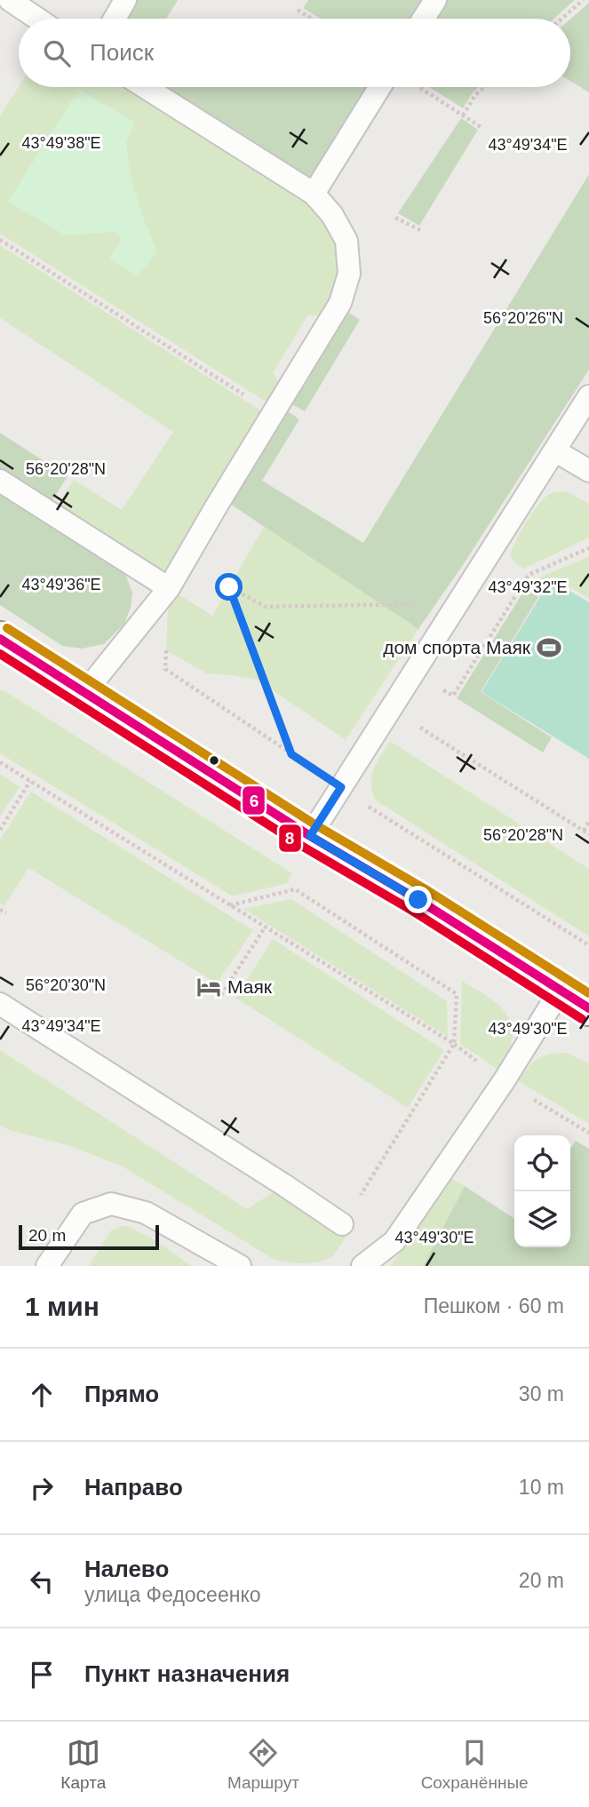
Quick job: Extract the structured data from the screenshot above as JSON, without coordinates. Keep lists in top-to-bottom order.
{
  "places": {
    "sports": ["дом спорта Маяк"],
    "hotel": ["Маяк"]
  },
  "lines": ["transit line 6", "transit line 8"],
  "scale_bar": "20 m",
  "page": {
    "search": "Поиск",
    "scale": "20 m",
    "heading": ["1 мин", "Пешком · 60 m"],
    "list": [
      ["Прямо", "30 m"],
      ["Направо", "10 m"],
      ["Налево", "улица Федосеенко", "20 m"],
      "Пункт назначения"
    ],
    "nav": ["Карта", "Маршрут", "Сохранённые"]
  },
  "coordinates": [
    "43°49'38\"E",
    "43°49'34\"E",
    "56°20'26\"N",
    "56°20'28\"N",
    "43°49'36\"E",
    "43°49'32\"E",
    "56°20'30\"N",
    "43°49'30\"E"
  ]
}
